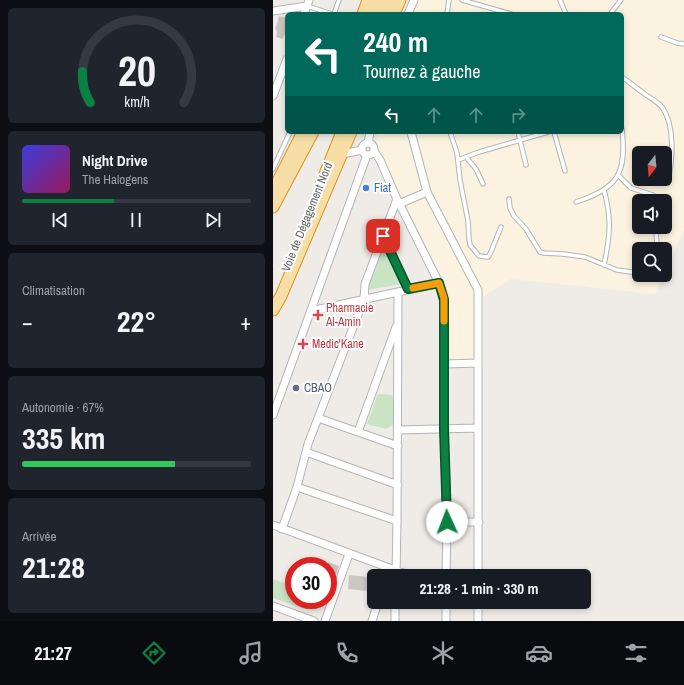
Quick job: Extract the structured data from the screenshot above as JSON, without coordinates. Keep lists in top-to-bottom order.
{
  "streets": {
    "highway": ["Voie de Dégagement Nord"]
  },
  "places": {
    "other": ["Fiat", "CBAO"],
    "health": ["Pharmacie Al-Amin", "Medic'Kane"]
  },
  "north": "bottom",
  "page": {
    "turn": ["240 m", "Tournez à gauche"],
    "song": ["Night Drive", "The Halogens"],
    "tile": [
      "Climatisation",
      ["Autonomie · 67%", "335 km"],
      ["Arrivée", "21:28"]
    ],
    "heat": ["−", "22°", "+"],
    "limit": "30",
    "trip": "21:28 · 1 min · 330 m",
    "tabs": "21:27",
    "gauge": ["20", "km/h"]
  }
}
